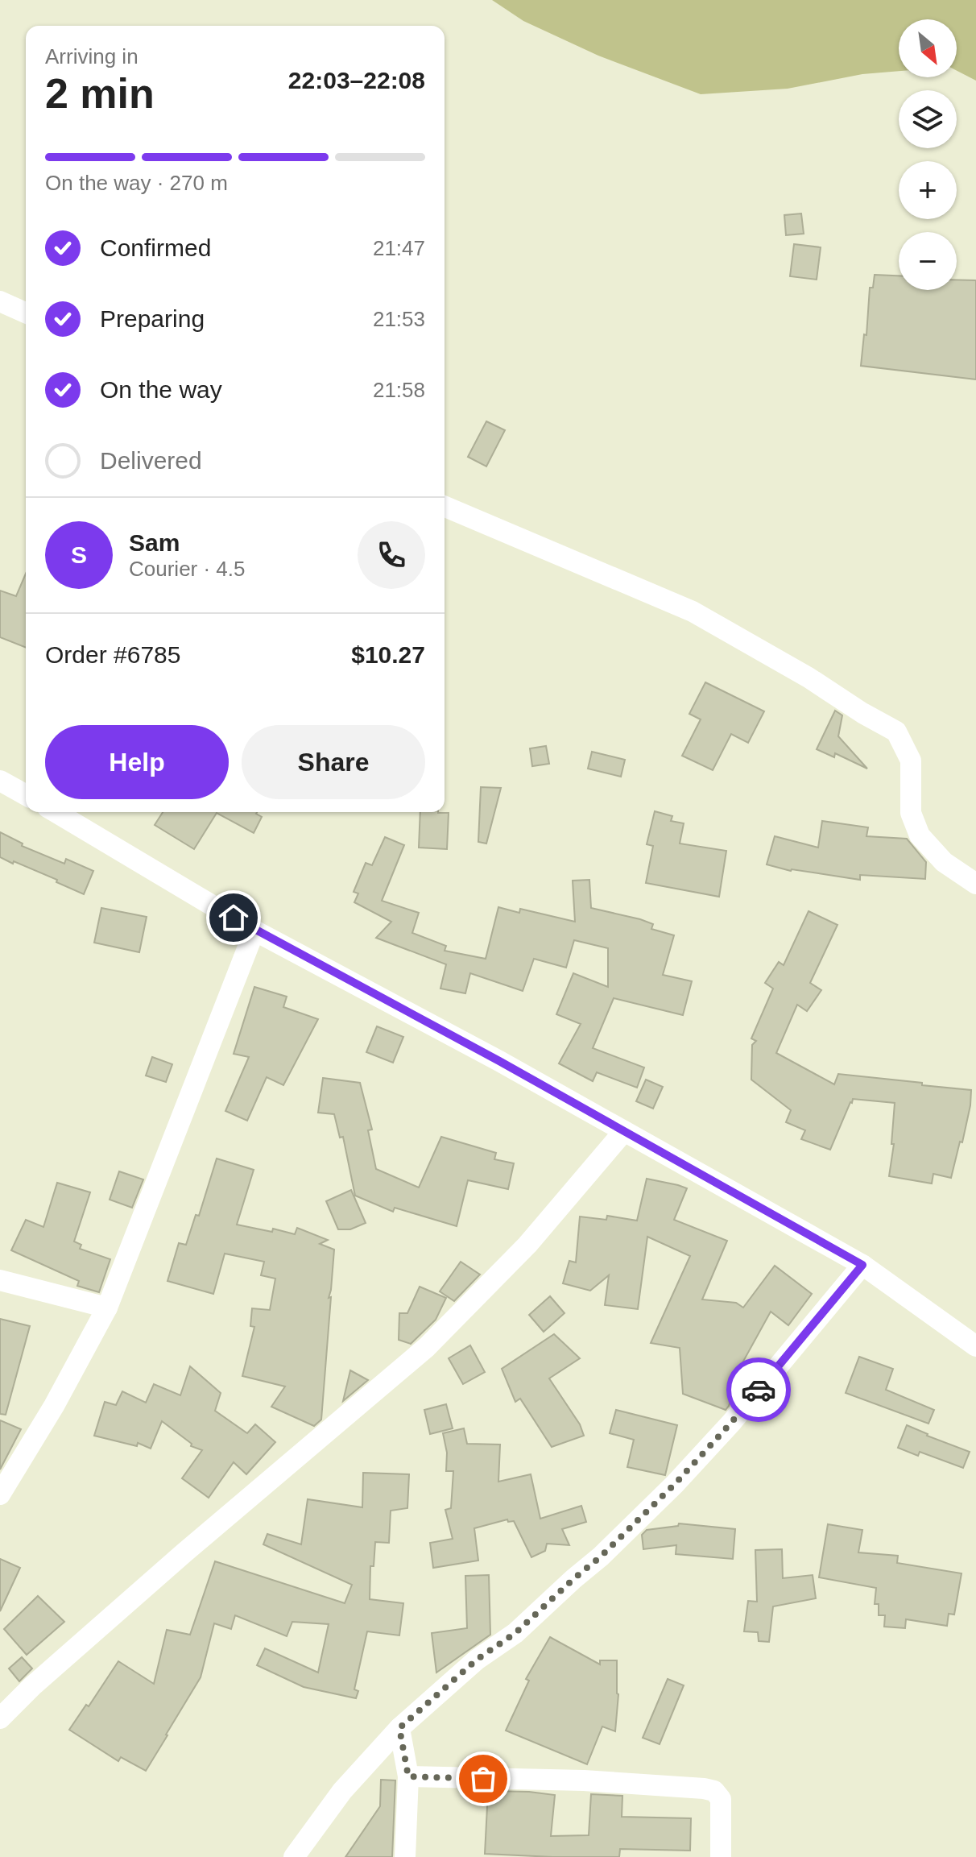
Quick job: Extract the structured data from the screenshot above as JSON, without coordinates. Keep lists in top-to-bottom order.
{
  "north": "bottom right",
  "page": {
    "map_buttons": ["+", "−"],
    "heading": ["2 min", "Arriving in", "22:03–22:08"],
    "panel": [
      "Sam",
      "Courier · 4.5",
      "Order #6785",
      "$10.27"
    ],
    "bar": "On the way · 270 m",
    "list": [
      ["Confirmed", "21:47"],
      ["Preparing", "21:53"],
      ["On the way", "21:58"],
      "Delivered"
    ],
    "round": "S",
    "buttons": ["Help", "Share"]
  }
}
